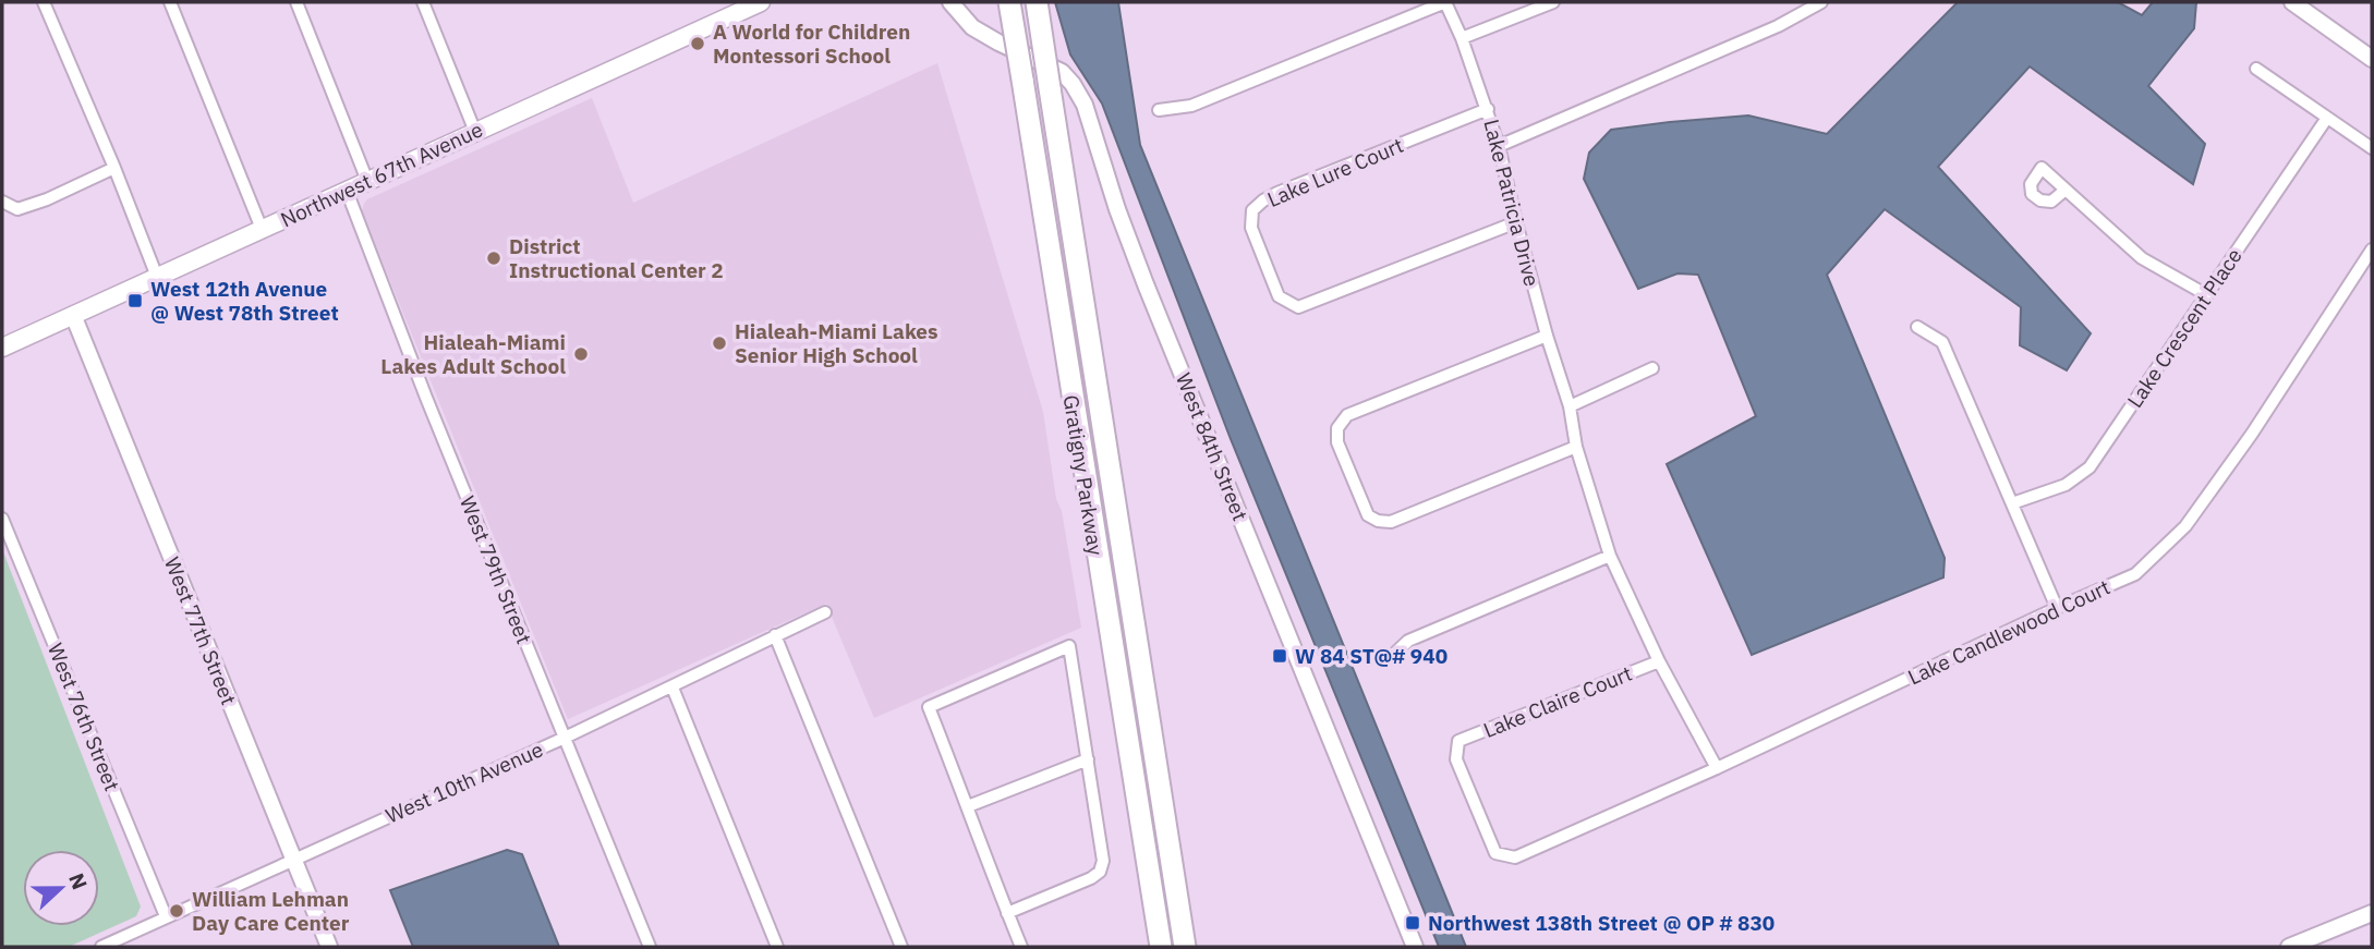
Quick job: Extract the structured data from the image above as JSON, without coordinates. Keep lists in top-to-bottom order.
{
  "streets": {
    "highway": ["Gratigny Parkway"],
    "main road": ["Northwest 67th Avenue"],
    "street": [
      "Lake Lure Court",
      "Lake Patricia Drive",
      "Lake Crescent Place",
      "West 84th Street",
      "West 79th Street",
      "West 77th Street",
      "Lake Candlewood Court",
      "Lake Claire Court",
      "West 76th Street",
      "West 10th Avenue"
    ]
  },
  "crossings": [
    ["Lake Lure Court", "Lake Patricia Drive"],
    ["Northwest 67th Avenue", "West 79th Street"],
    ["Northwest 67th Avenue", "West 77th Street"],
    ["Lake Patricia Drive", "Lake Candlewood Court"],
    ["Lake Patricia Drive", "Lake Claire Court"],
    ["West 79th Street", "West 10th Avenue"],
    ["West 77th Street", "West 10th Avenue"],
    ["Lake Candlewood Court", "Lake Claire Court"],
    ["West 76th Street", "West 10th Avenue"]
  ],
  "places": {
    "other": [
      "A World for Children Montessori School",
      "District Instructional Center 2",
      "Hialeah-Miami Lakes Senior High School",
      "Hialeah-Miami Lakes Adult School",
      "William Lehman Day Care Center"
    ],
    "transit": ["West 12th Avenue @ West 78th Street", "W 84 ST@# 940", "Northwest 138th Street @ OP # 830"]
  },
  "north": "right"
}
